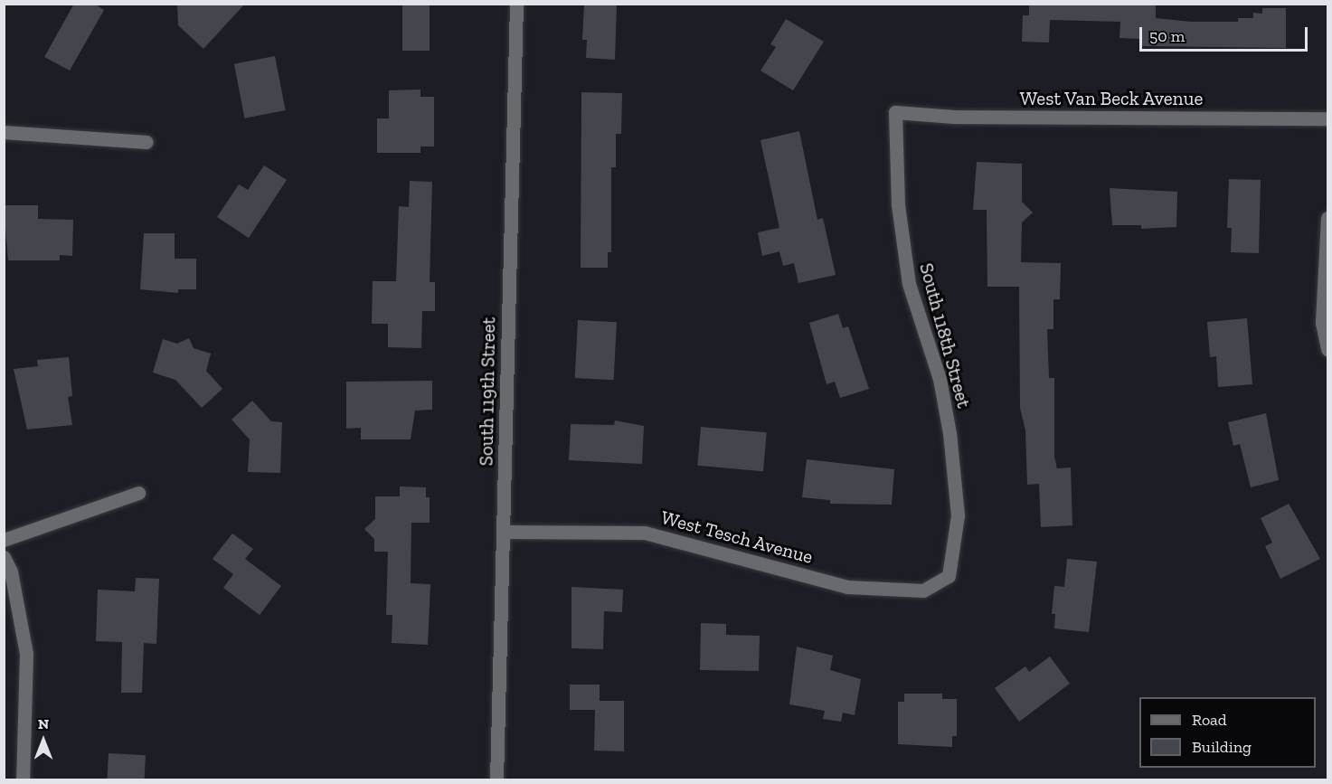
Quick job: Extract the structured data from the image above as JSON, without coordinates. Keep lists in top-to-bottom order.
{
  "streets": {
    "street": [
      "West Van Beck Avenue",
      "South 118th Street",
      "South 119th Street",
      "West Tesch Avenue"
    ]
  },
  "crossings": [
    ["West Van Beck Avenue", "South 118th Street"],
    ["South 118th Street", "West Tesch Avenue"],
    ["South 119th Street", "West Tesch Avenue"]
  ],
  "legend": ["Road", "Building"],
  "scale_bar": "50 m",
  "north": "top"
}
